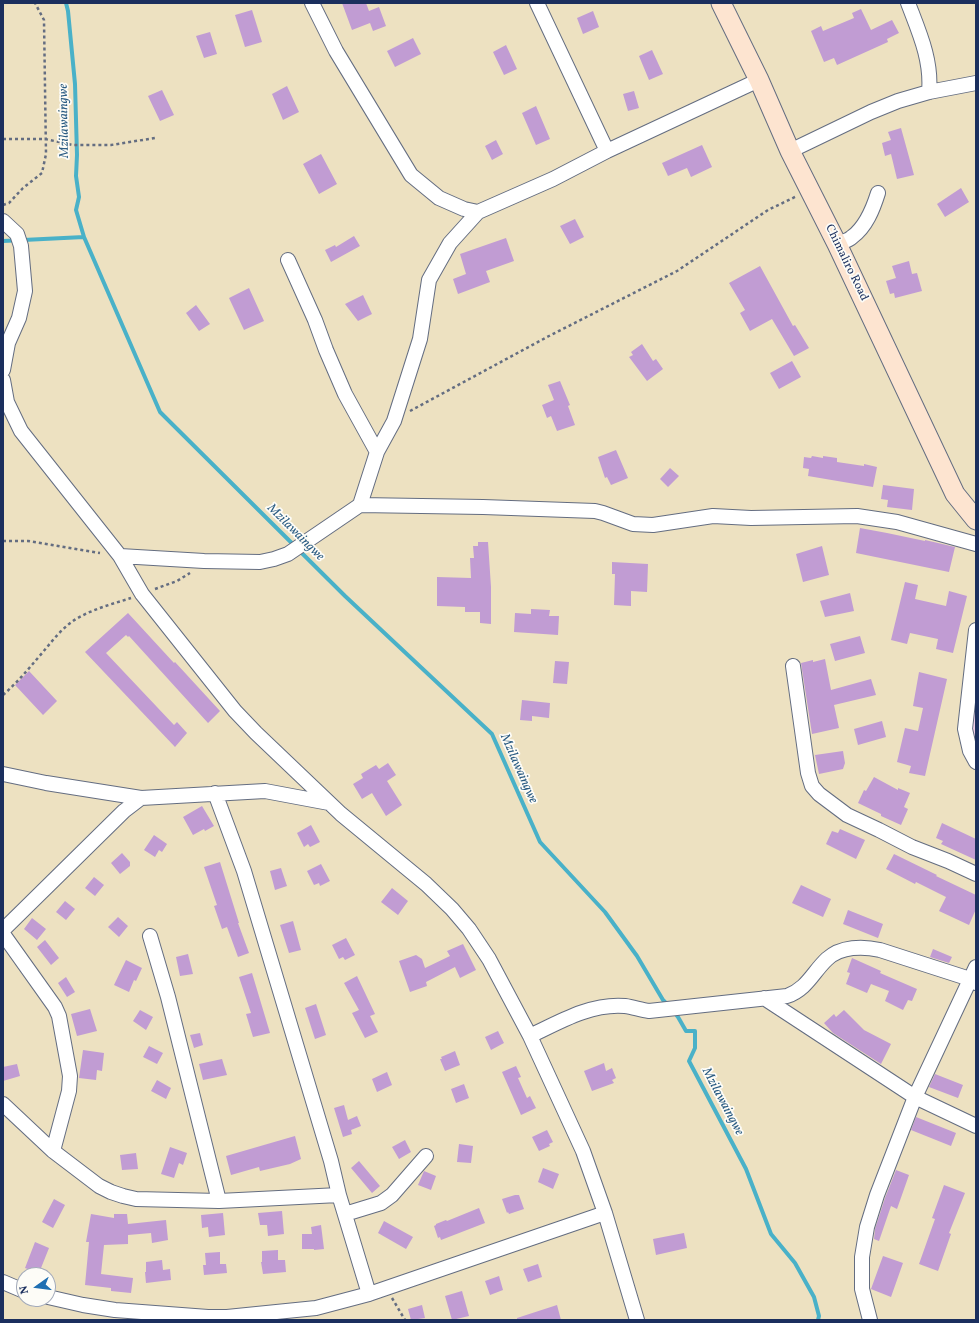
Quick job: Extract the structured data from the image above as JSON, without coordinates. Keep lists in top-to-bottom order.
{
  "streets": {
    "street": ["Chimaliro Road"]
  },
  "water": ["Mzilawaingwe"],
  "north": "left"
}
